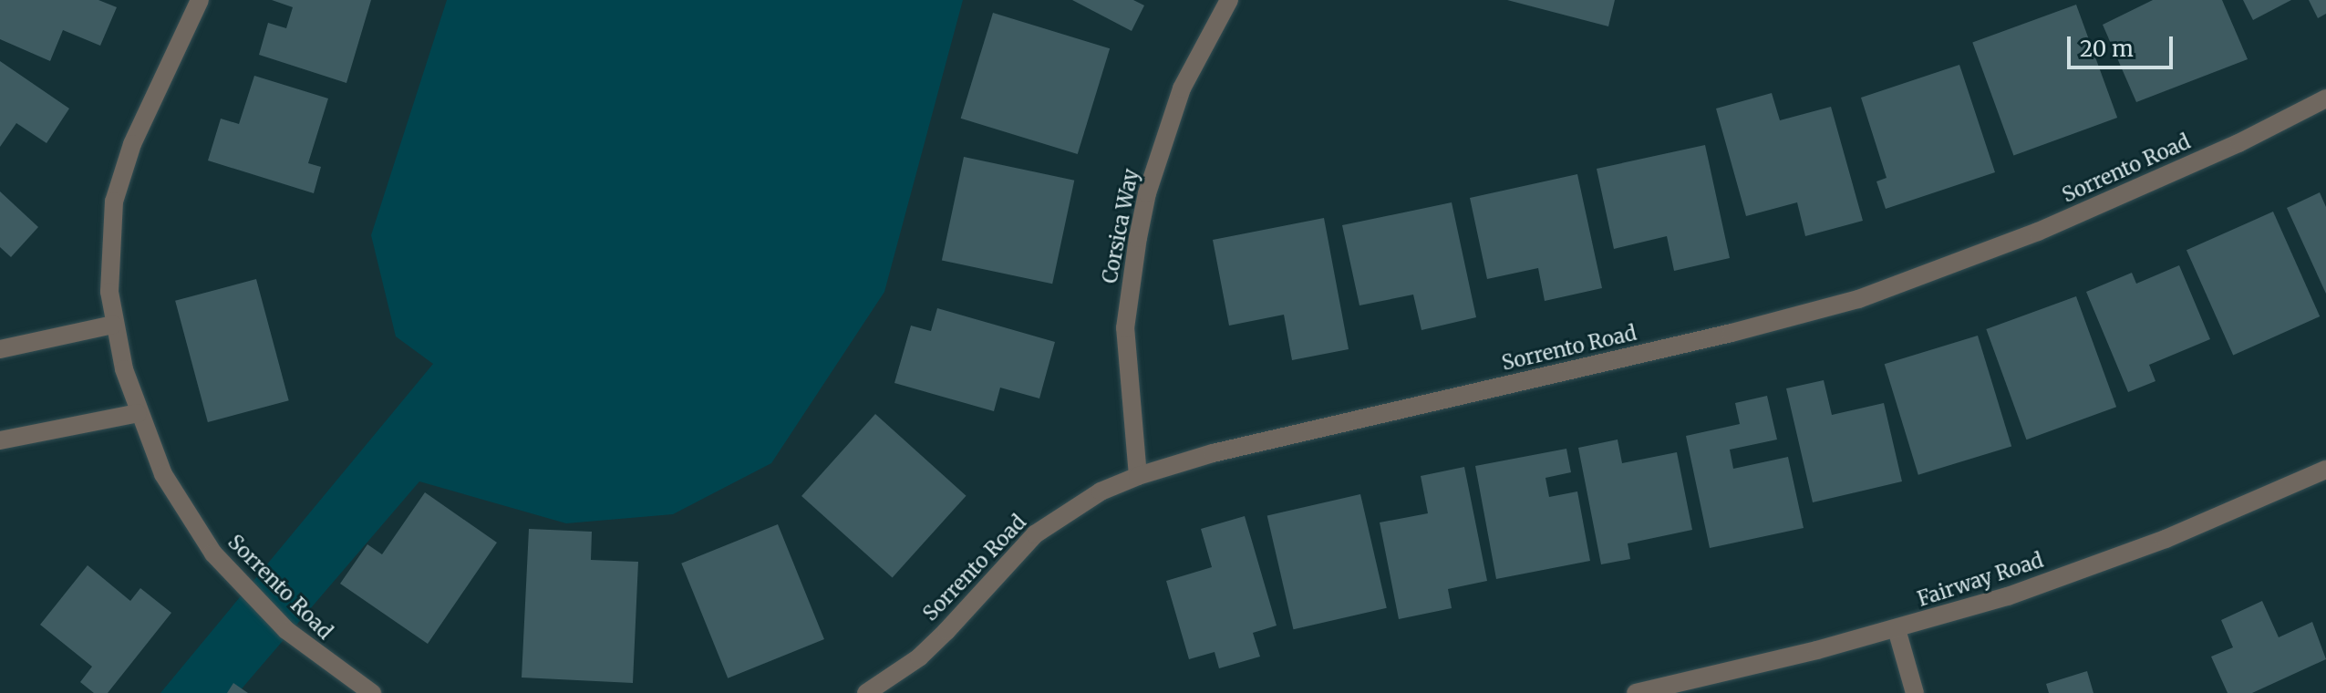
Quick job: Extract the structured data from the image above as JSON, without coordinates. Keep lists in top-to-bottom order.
{
  "streets": {
    "street": ["Sorrento Road", "Corsica Way", "Fairway Road"]
  },
  "crossings": [
    ["Sorrento Road", "Corsica Way"]
  ],
  "scale_bar": "20 m"
}
